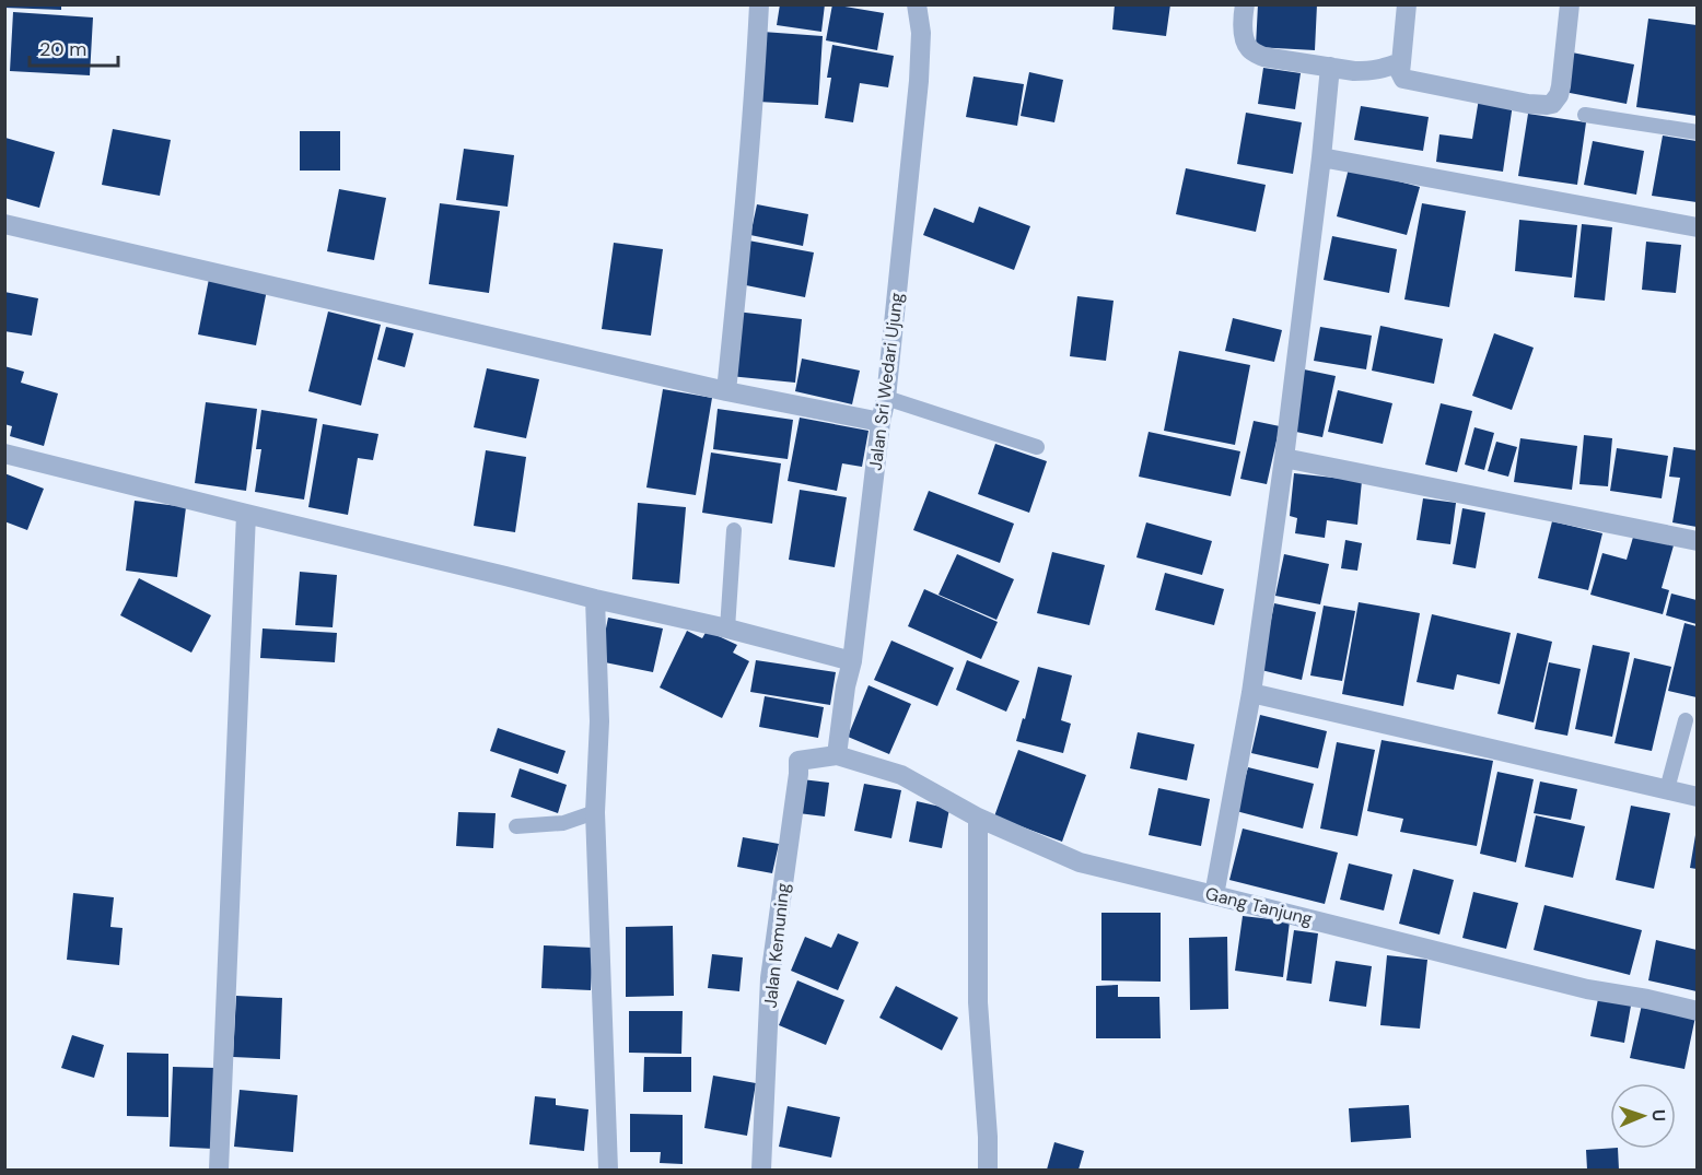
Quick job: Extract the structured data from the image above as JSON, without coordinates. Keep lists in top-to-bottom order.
{
  "streets": {
    "street": ["Jalan Sri Wedari Ujung", "Gang Tanjung", "Jalan Kemuning"]
  },
  "crossings": [
    ["Jalan Sri Wedari Ujung", "Gang Tanjung"],
    ["Jalan Sri Wedari Ujung", "Jalan Kemuning"],
    ["Gang Tanjung", "Jalan Kemuning"]
  ],
  "scale_bar": "20 m",
  "north": "right"
}
